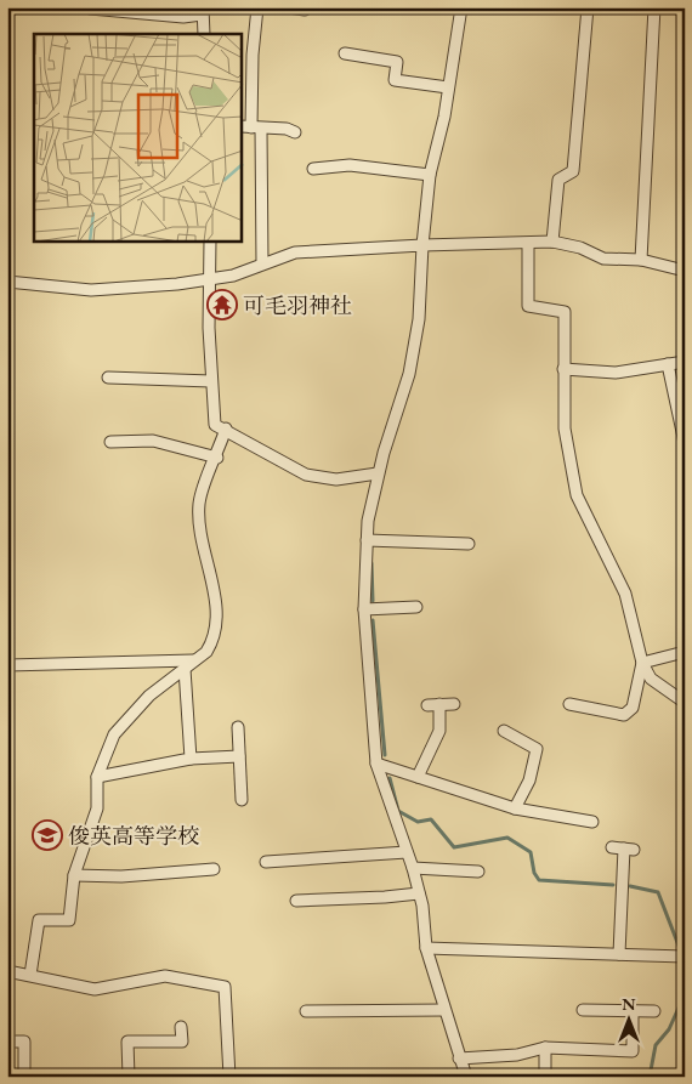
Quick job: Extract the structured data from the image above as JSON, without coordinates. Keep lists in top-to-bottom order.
{
  "places": {
    "temple": ["可毛羽神社"],
    "school or university": ["俊英高等学校"]
  },
  "north": "top"
}
